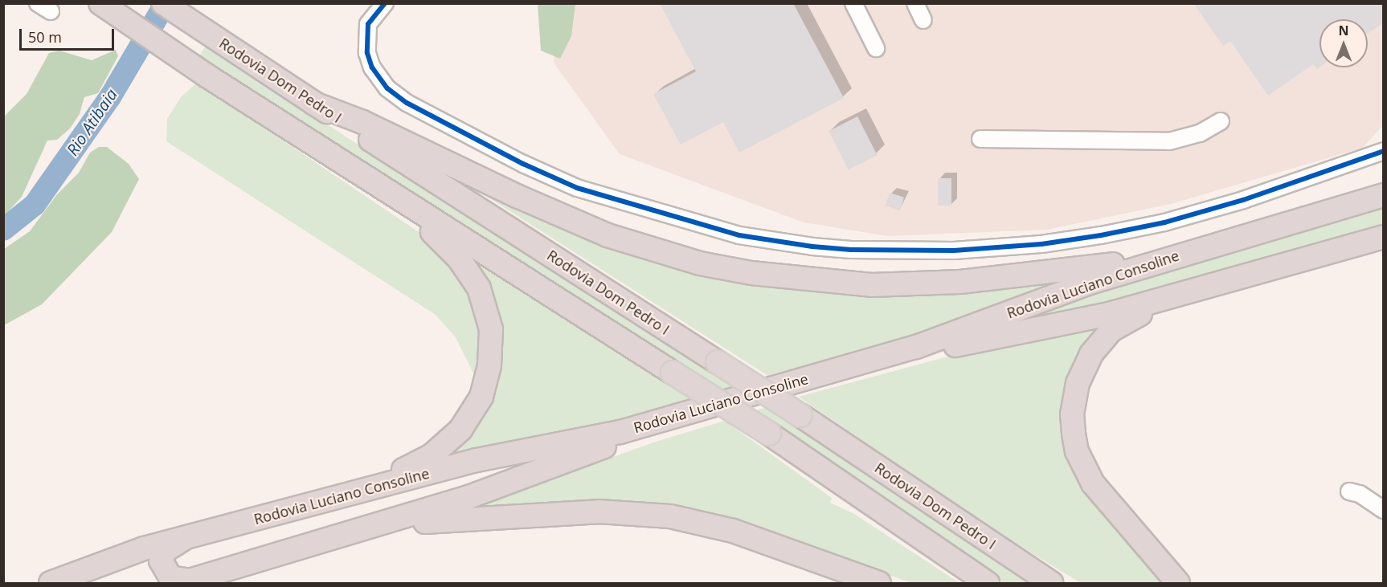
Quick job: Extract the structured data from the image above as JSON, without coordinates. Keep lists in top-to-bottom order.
{
  "streets": {
    "highway": ["Rodovia Dom Pedro I", "Rodovia Luciano Consoline"]
  },
  "water": ["Rio Atibaia"],
  "scale_bar": "50 m",
  "north": "top"
}
